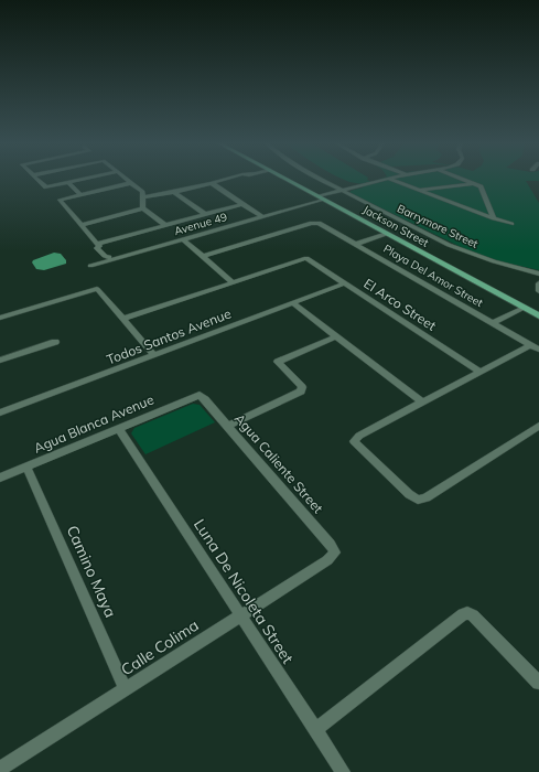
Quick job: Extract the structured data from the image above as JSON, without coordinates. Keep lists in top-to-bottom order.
{
  "streets": {
    "main road": ["Jackson Street"],
    "street": [
      "Avenue 49",
      "Barrymore Street",
      "Playa Del Amor Street",
      "El Arco Street",
      "Todos Santos Avenue",
      "Agua Blanca Avenue",
      "Agua Caliente Street",
      "Camino Maya",
      "Luna De Nicoleta Street",
      "Calle Colima"
    ]
  },
  "crossings": [
    ["Avenue 49", "Jackson Street"],
    ["Avenue 49", "Barrymore Street"],
    ["El Arco Street", "Todos Santos Avenue"],
    ["Agua Blanca Avenue", "Agua Caliente Street"],
    ["Agua Blanca Avenue", "Camino Maya"],
    ["Agua Blanca Avenue", "Luna De Nicoleta Street"],
    ["Agua Caliente Street", "Calle Colima"],
    ["Camino Maya", "Calle Colima"],
    ["Luna De Nicoleta Street", "Calle Colima"]
  ]
}
